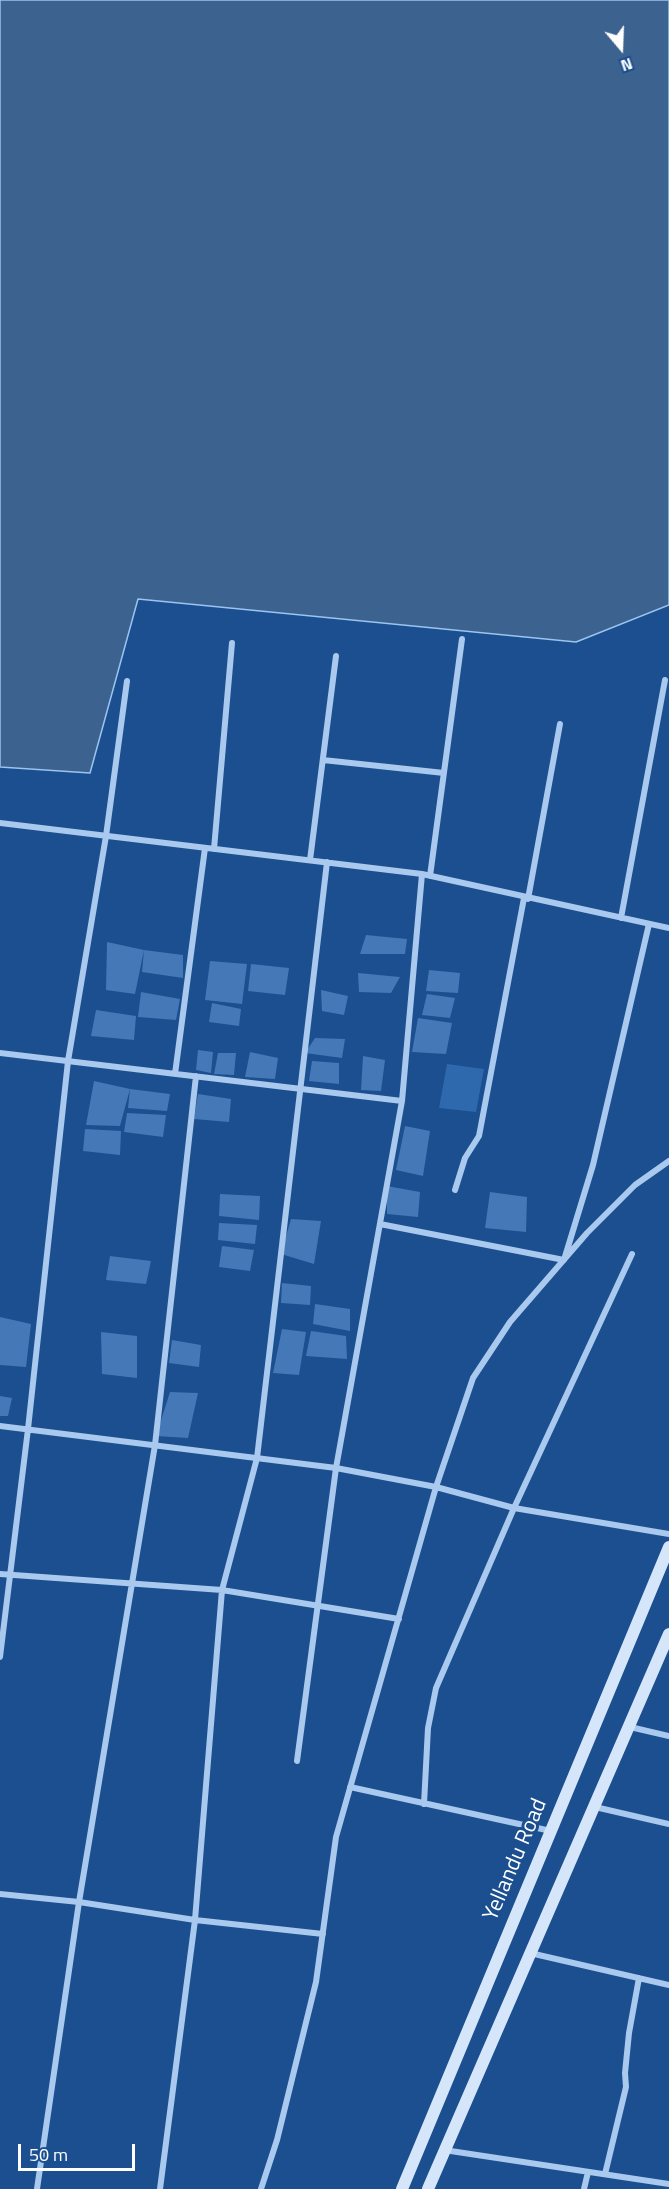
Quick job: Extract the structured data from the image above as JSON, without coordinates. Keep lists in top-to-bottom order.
{
  "streets": {
    "main road": ["Yellandu Road"]
  },
  "scale_bar": "50 m",
  "north": "bottom"
}
